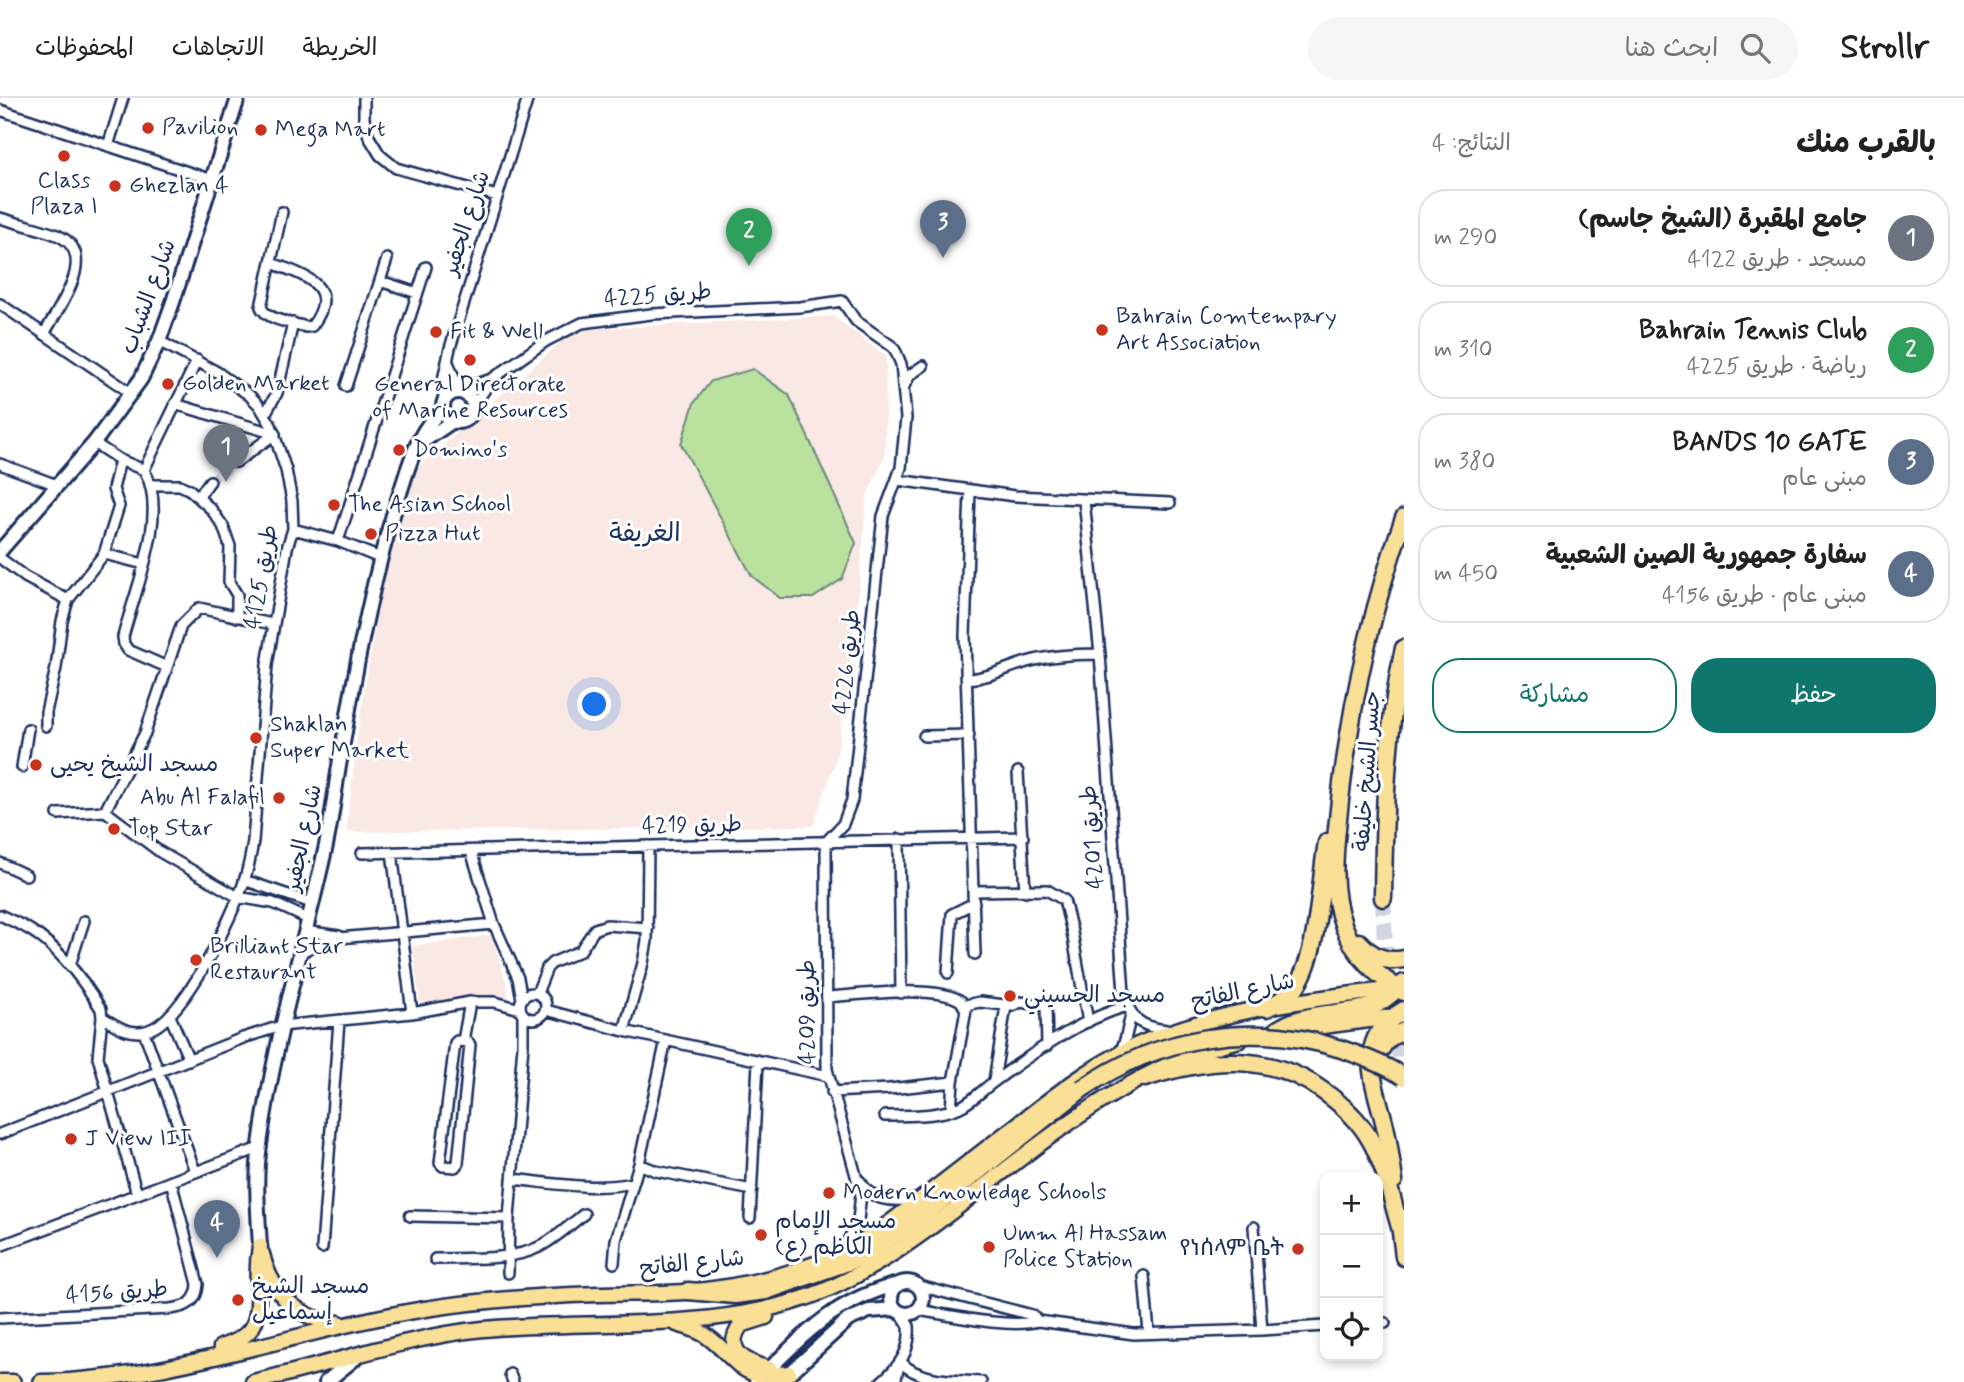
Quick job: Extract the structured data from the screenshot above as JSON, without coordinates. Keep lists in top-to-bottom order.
{
  "streets": {
    "highway": ["جسر الشيخ خليفة"],
    "main road": ["شارع الفاتح"],
    "street": [
      "شارع الجفير",
      "طريق 4225",
      "شارع الشباب",
      "طريق 4125",
      "طريق 4226",
      "طريق 4219",
      "طريق 4201",
      "طريق 4209",
      "طريق 4156"
    ]
  },
  "crossings": [
    ["شارع الجفير", "طريق 4225"],
    ["طريق 4225", "طريق 4226"],
    ["شارع الشباب", "طريق 4125"],
    ["طريق 4226", "طريق 4219"],
    ["طريق 4226", "طريق 4209"],
    ["طريق 4219", "طريق 4209"],
    ["طريق 4201", "شارع الفاتح"],
    ["شارع الفاتح", "طريق 4209"]
  ],
  "districts": ["الغريفة"],
  "places": [
    "Pavilion",
    "Mega Mart",
    "Class Plaza I",
    "Ghezlan 4",
    "Bahrain Comtempary Art Association",
    "Fit & Well",
    "General Directorate of Marine Resources",
    "Golden Market",
    "Domino's",
    "The Asian School",
    "Pizza Hut",
    "Shaklan Super Market",
    "مسجد الشيخ يحيى",
    "Abu Al Falafil",
    "Top Star",
    "Brilliant Star Restaurant",
    "مسجد الحسيني",
    "J View III",
    "Modern Knowledge Schools",
    "مسجد الإمام الكاظم (ع)",
    "Umm Al Hassam Police Station",
    "የነሰላም ቤት",
    "مسجد الشيخ إسماعيل"
  ],
  "page": {
    "header": "Strollr",
    "search": "ابحث هنا",
    "nav": ["الخريطة", "الاتجاهات", "المحفوظات"],
    "heading": ["بالقرب منك", "النتائج: 4"],
    "list": [
      {
        "mark": "1",
        "name": "جامع المقبرة (الشيخ جاسم)",
        "note": "مسجد · طريق 4122",
        "value": "290 m"
      },
      {
        "mark": "2",
        "name": "Bahrain Tennis Club",
        "note": "رياضة · طريق 4225",
        "value": "310 m"
      },
      {
        "mark": "3",
        "name": "BANDS 10 GATE",
        "note": "مبنى عام",
        "value": "380 m"
      },
      {
        "mark": "4",
        "name": "سفارة جمهورية الصين الشعبية",
        "note": "مبنى عام · طريق 4156",
        "value": "450 m"
      }
    ],
    "pins": [
      "3",
      "2",
      "1",
      "4"
    ],
    "buttons": ["حفظ", "مشاركة"],
    "map_buttons": ["+", "−"]
  }
}
